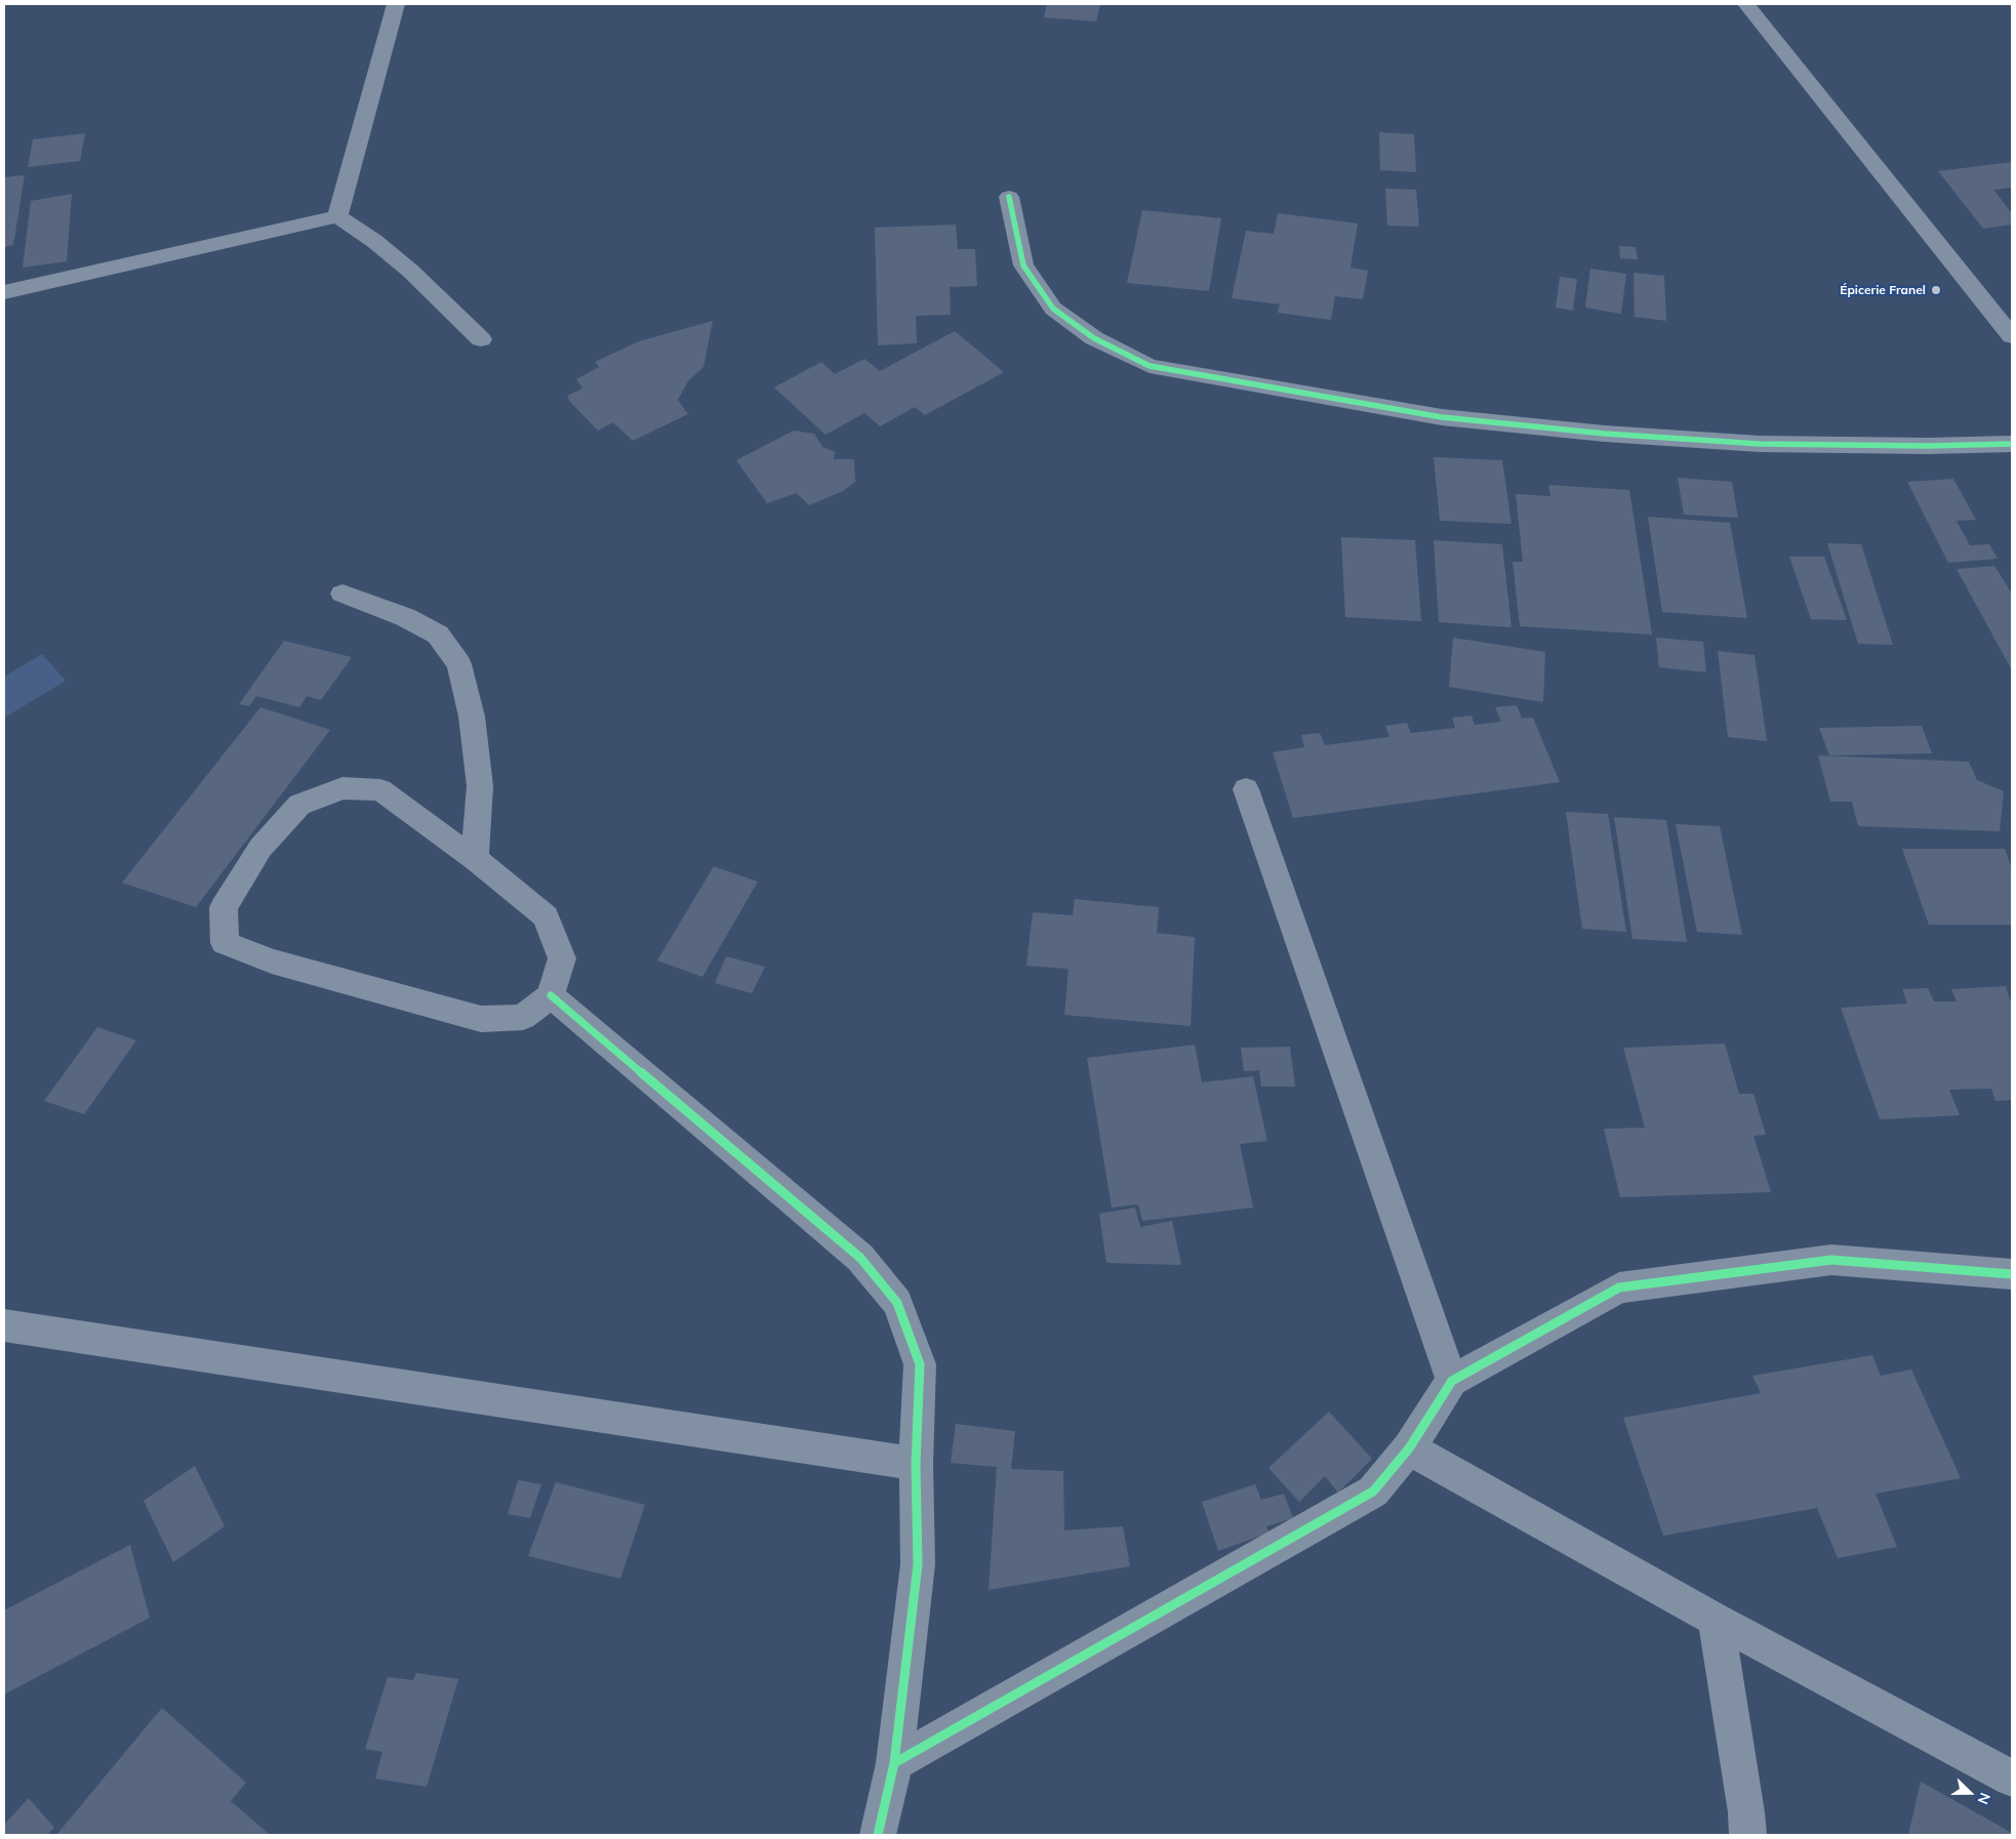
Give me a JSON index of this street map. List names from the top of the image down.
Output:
{
  "places": ["Épicerie Franel"],
  "north": "right"
}
